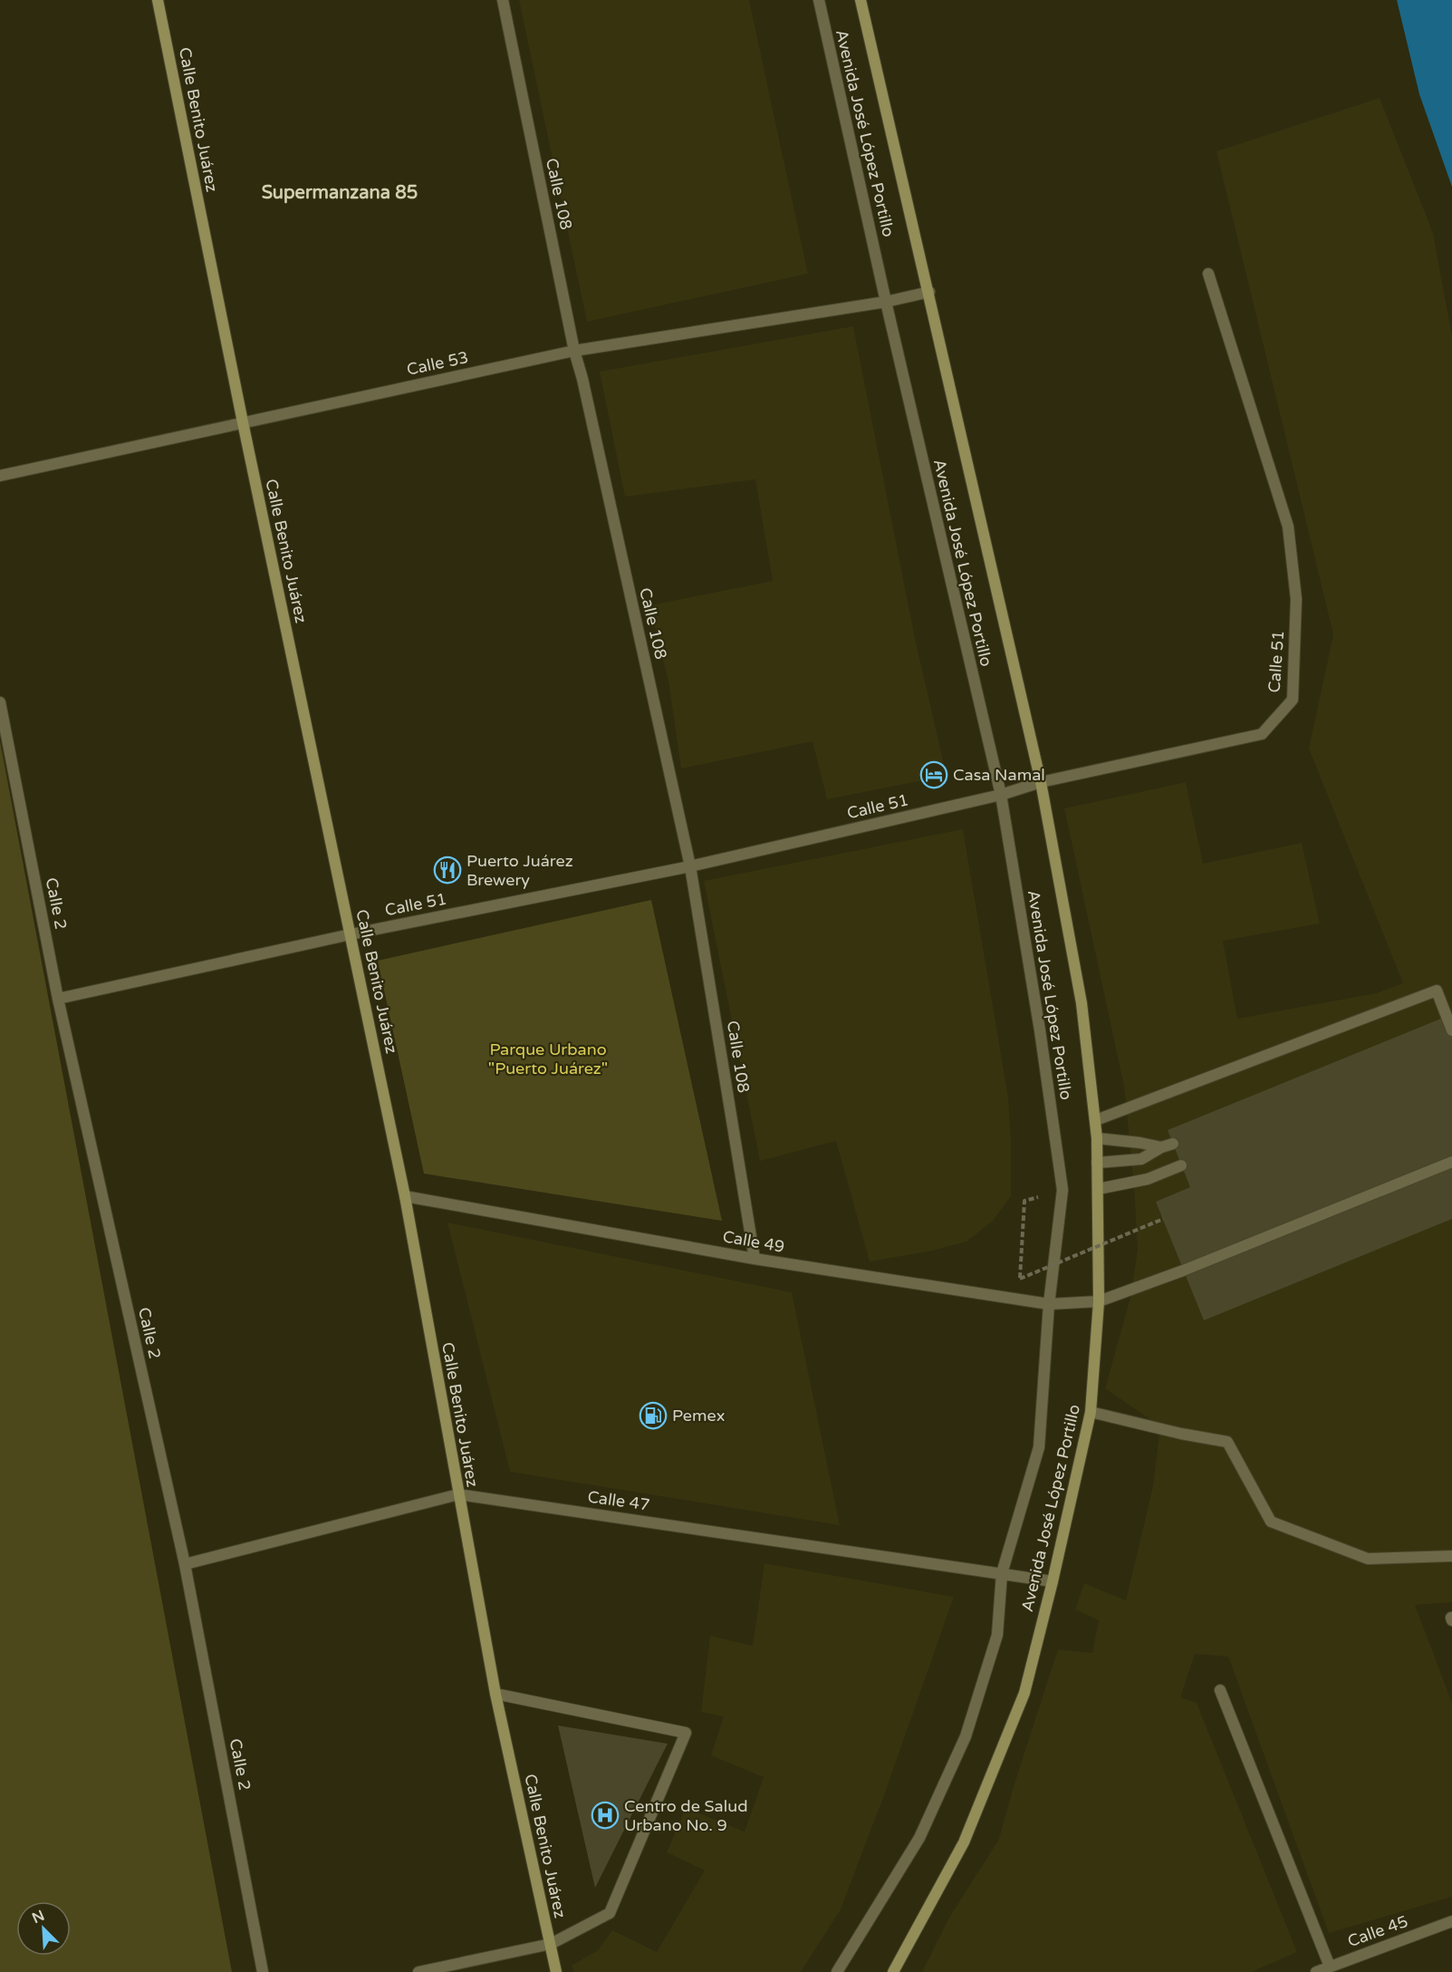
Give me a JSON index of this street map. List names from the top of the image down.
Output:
{
  "streets": {
    "main road": ["Calle Benito Juárez", "Avenida José López Portillo"],
    "street": [
      "Calle 108",
      "Calle 53",
      "Calle 51",
      "Calle 2",
      "Calle 49",
      "Calle 47",
      "Calle 45"
    ]
  },
  "crossings": [
    ["Calle Benito Juárez", "Calle 53"],
    ["Calle Benito Juárez", "Calle 51"],
    ["Calle Benito Juárez", "Calle 49"],
    ["Calle Benito Juárez", "Calle 47"],
    ["Avenida José López Portillo", "Calle 53"],
    ["Avenida José López Portillo", "Calle 51"],
    ["Avenida José López Portillo", "Calle 49"],
    ["Avenida José López Portillo", "Calle 47"],
    ["Calle 108", "Calle 53"],
    ["Calle 108", "Calle 51"],
    ["Calle 108", "Calle 49"],
    ["Calle 51", "Calle 2"],
    ["Calle 2", "Calle 47"]
  ],
  "districts": ["Supermanzana 85"],
  "parks": ["Parque Urbano \"Puerto Juárez\""],
  "places": {
    "hotel": ["Casa Namal"],
    "restaurant": ["Puerto Juárez Brewery"],
    "fuel station": ["Pemex"],
    "hospital": ["Centro de Salud Urbano No. 9"]
  },
  "north": "top left"
}
